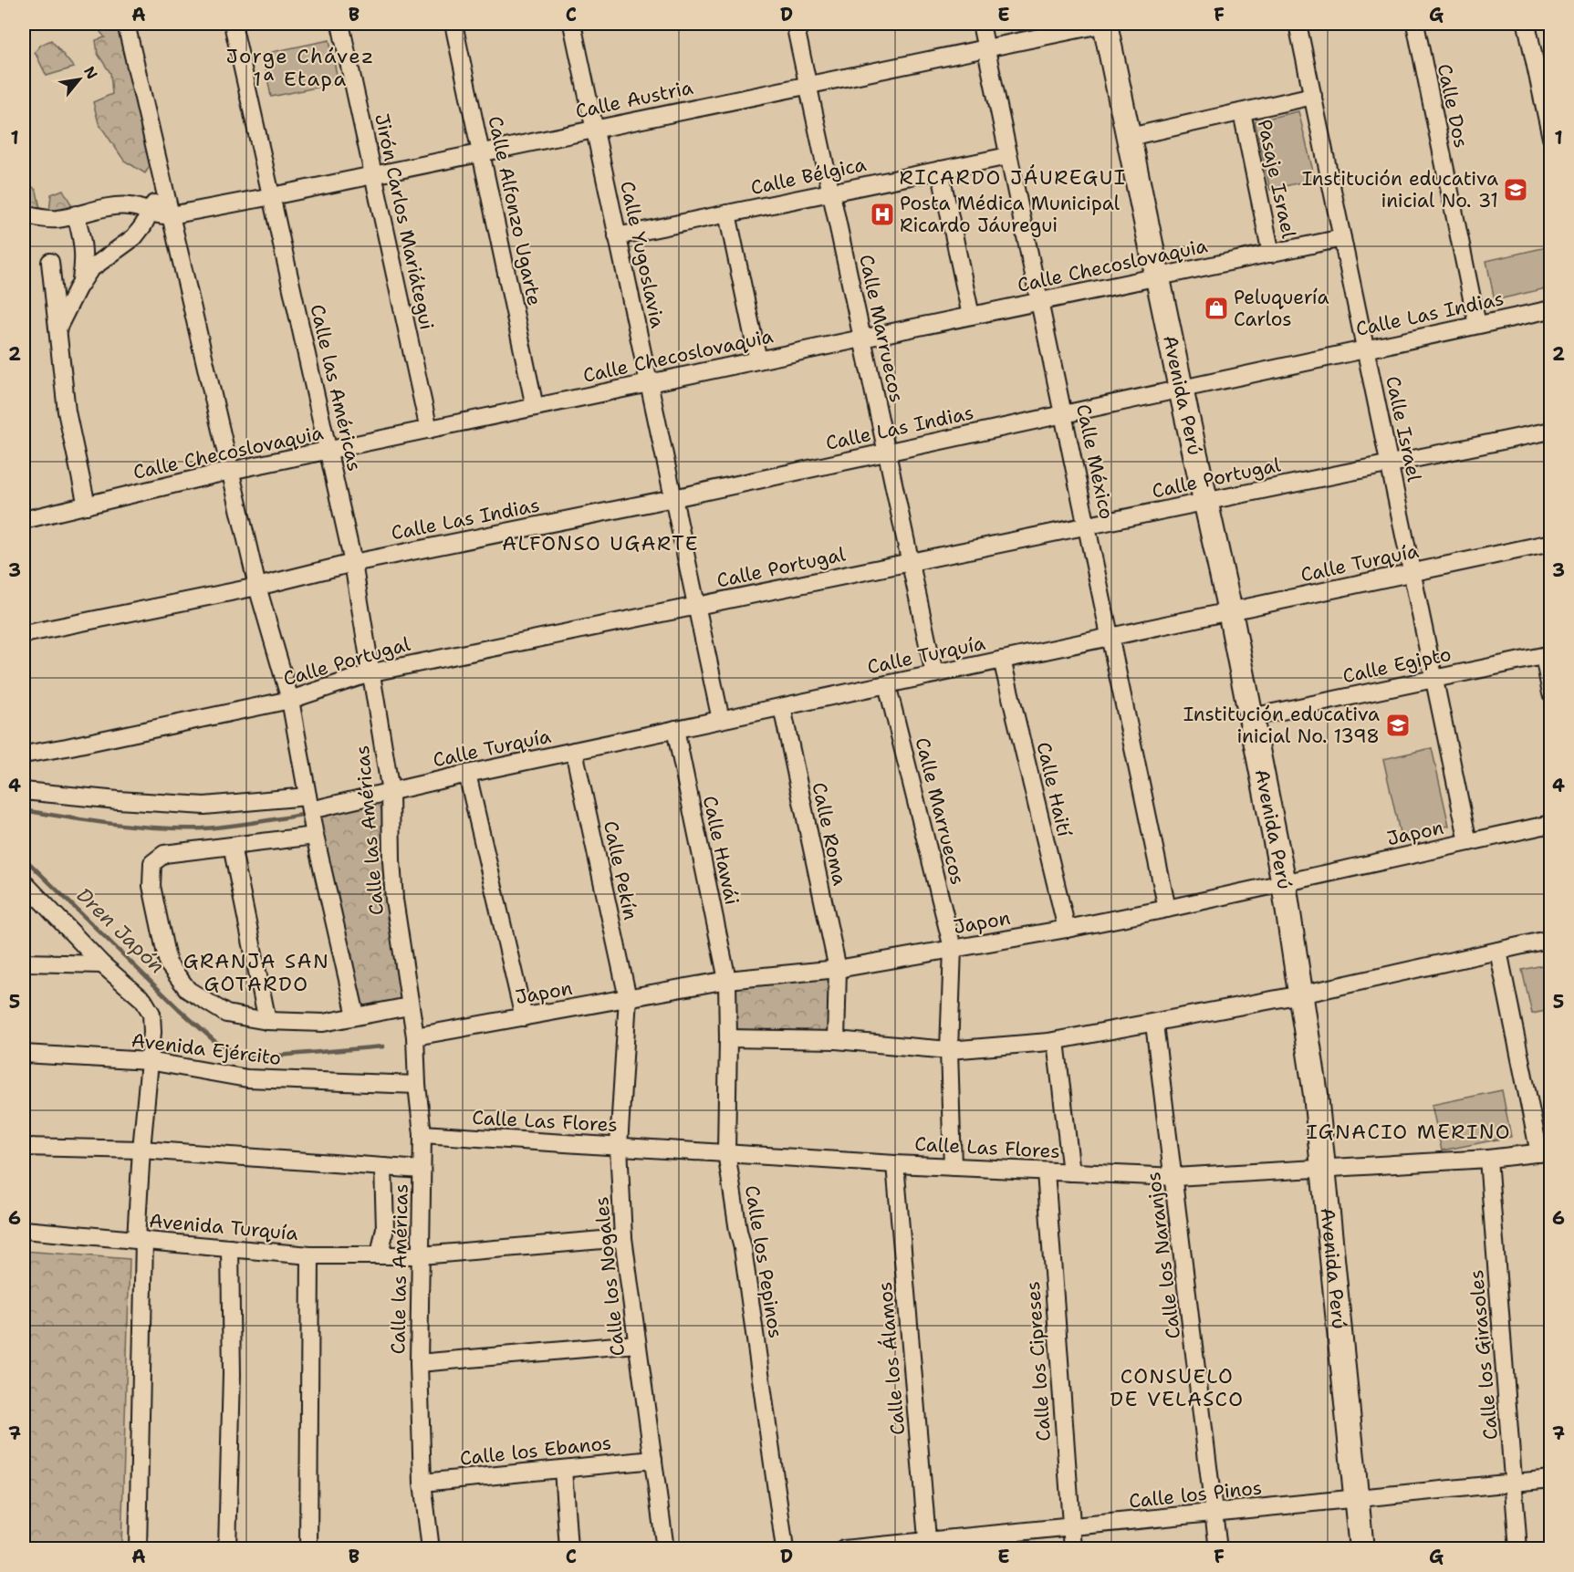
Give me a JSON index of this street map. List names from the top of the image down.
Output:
{
  "streets": {
    "street": [
      "Calle Austria",
      "Calle Dos",
      "Calle Bélgica",
      "Pasaje Israel",
      "Calle Alfonzo Ugarte",
      "Jirón Carlos Mariátegui",
      "Calle Yugoslavia",
      "Calle Checoslovaquia",
      "Calle Las Indias",
      "Calle Marruecos",
      "Calle las Américas",
      "Avenida Perú",
      "Calle Israel",
      "Calle México",
      "Calle Portugal",
      "Calle Turquía",
      "Calle Egipto",
      "Calle Haití",
      "Japon",
      "Calle Roma",
      "Calle Hawái",
      "Calle Pekín",
      "Avenida Ejército",
      "Calle Las Flores",
      "Avenida Turquía",
      "Calle los Naranjos",
      "Calle los Pepinos",
      "Calle los Nogales",
      "Calle los Girasoles",
      "Calle los Álamos",
      "Calle los Cipreses",
      "Calle los Ebanos",
      "Calle los Pinos"
    ]
  },
  "crossings": [
    ["Calle Austria", "Calle Alfonzo Ugarte"],
    ["Calle Austria", "Jirón Carlos Mariátegui"],
    ["Calle Austria", "Calle Yugoslavia"],
    ["Calle Austria", "Calle Marruecos"],
    ["Calle Austria", "Calle las Américas"],
    ["Calle Austria", "Avenida Perú"],
    ["Calle Austria", "Calle México"],
    ["Calle Dos", "Calle Las Indias"],
    ["Calle Bélgica", "Calle Yugoslavia"],
    ["Calle Bélgica", "Calle Marruecos"],
    ["Calle Bélgica", "Calle México"],
    ["Pasaje Israel", "Calle Checoslovaquia"],
    ["Calle Alfonzo Ugarte", "Calle Checoslovaquia"],
    ["Jirón Carlos Mariátegui", "Calle Checoslovaquia"],
    ["Calle Yugoslavia", "Calle Checoslovaquia"],
    ["Calle Yugoslavia", "Calle Las Indias"],
    ["Calle Yugoslavia", "Calle Portugal"],
    ["Calle Yugoslavia", "Calle Turquía"],
    ["Calle Checoslovaquia", "Calle Marruecos"],
    ["Calle Checoslovaquia", "Calle las Américas"],
    ["Calle Checoslovaquia", "Avenida Perú"],
    ["Calle Checoslovaquia", "Calle Israel"],
    ["Calle Checoslovaquia", "Calle México"],
    ["Calle Las Indias", "Calle Marruecos"],
    ["Calle Las Indias", "Calle las Américas"],
    ["Calle Las Indias", "Avenida Perú"],
    ["Calle Las Indias", "Calle Israel"],
    ["Calle Las Indias", "Calle México"],
    ["Calle Marruecos", "Calle Portugal"],
    ["Calle Marruecos", "Calle Turquía"],
    ["Calle Marruecos", "Japon"],
    ["Calle Marruecos", "Calle Las Flores"],
    ["Calle las Américas", "Calle Portugal"],
    ["Calle las Américas", "Calle Turquía"],
    ["Calle las Américas", "Japon"],
    ["Calle las Américas", "Avenida Ejército"],
    ["Calle las Américas", "Calle Las Flores"],
    ["Calle las Américas", "Avenida Turquía"],
    ["Calle las Américas", "Calle los Ebanos"],
    ["Avenida Perú", "Calle Portugal"],
    ["Avenida Perú", "Calle Turquía"],
    ["Avenida Perú", "Calle Egipto"],
    ["Avenida Perú", "Japon"],
    ["Avenida Perú", "Calle Las Flores"],
    ["Avenida Perú", "Calle los Pinos"],
    ["Calle Israel", "Calle Portugal"],
    ["Calle Israel", "Calle Turquía"],
    ["Calle Israel", "Calle Egipto"],
    ["Calle Israel", "Japon"],
    ["Calle México", "Calle Portugal"],
    ["Calle México", "Calle Turquía"],
    ["Calle México", "Japon"],
    ["Calle Turquía", "Calle Haití"],
    ["Calle Turquía", "Calle Roma"],
    ["Calle Turquía", "Calle Hawái"],
    ["Calle Turquía", "Calle Pekín"],
    ["Calle Haití", "Japon"],
    ["Japon", "Calle Roma"],
    ["Japon", "Calle Hawái"],
    ["Japon", "Calle Pekín"],
    ["Japon", "Calle los Pepinos"],
    ["Japon", "Calle los Nogales"],
    ["Calle Hawái", "Calle los Pepinos"],
    ["Calle Pekín", "Calle los Nogales"],
    ["Calle Las Flores", "Calle los Naranjos"],
    ["Calle Las Flores", "Calle los Pepinos"],
    ["Calle Las Flores", "Calle los Nogales"],
    ["Calle Las Flores", "Calle los Girasoles"],
    ["Calle Las Flores", "Calle los Álamos"],
    ["Calle Las Flores", "Calle los Cipreses"],
    ["Avenida Turquía", "Calle los Nogales"],
    ["Calle los Naranjos", "Calle los Pinos"],
    ["Calle los Nogales", "Calle los Ebanos"],
    ["Calle los Girasoles", "Calle los Pinos"],
    ["Calle los Álamos", "Calle los Pinos"],
    ["Calle los Cipreses", "Calle los Pinos"]
  ],
  "districts": [
    "Jorge Chávez 1ª Etapa",
    "RICARDO JÁUREGUI",
    "ALFONSO UGARTE",
    "GRANJA SAN GOTARDO",
    "IGNACIO MERINO",
    "CONSUELO DE VELASCO"
  ],
  "water": ["Dren Japón"],
  "places": {
    "school or university": ["Institución educativa inicial No. 31", "Institución educativa inicial No. 1398"],
    "hospital": ["Posta Médica Municipal Ricardo Jáuregui"],
    "shop": ["Peluquería Carlos"]
  },
  "north": "top right",
  "grid": {
    "columns": [
      "A",
      "B",
      "C",
      "D",
      "E",
      "F",
      "G"
    ],
    "rows": [
      "1",
      "2",
      "3",
      "4",
      "5",
      "6",
      "7"
    ]
  }
}
